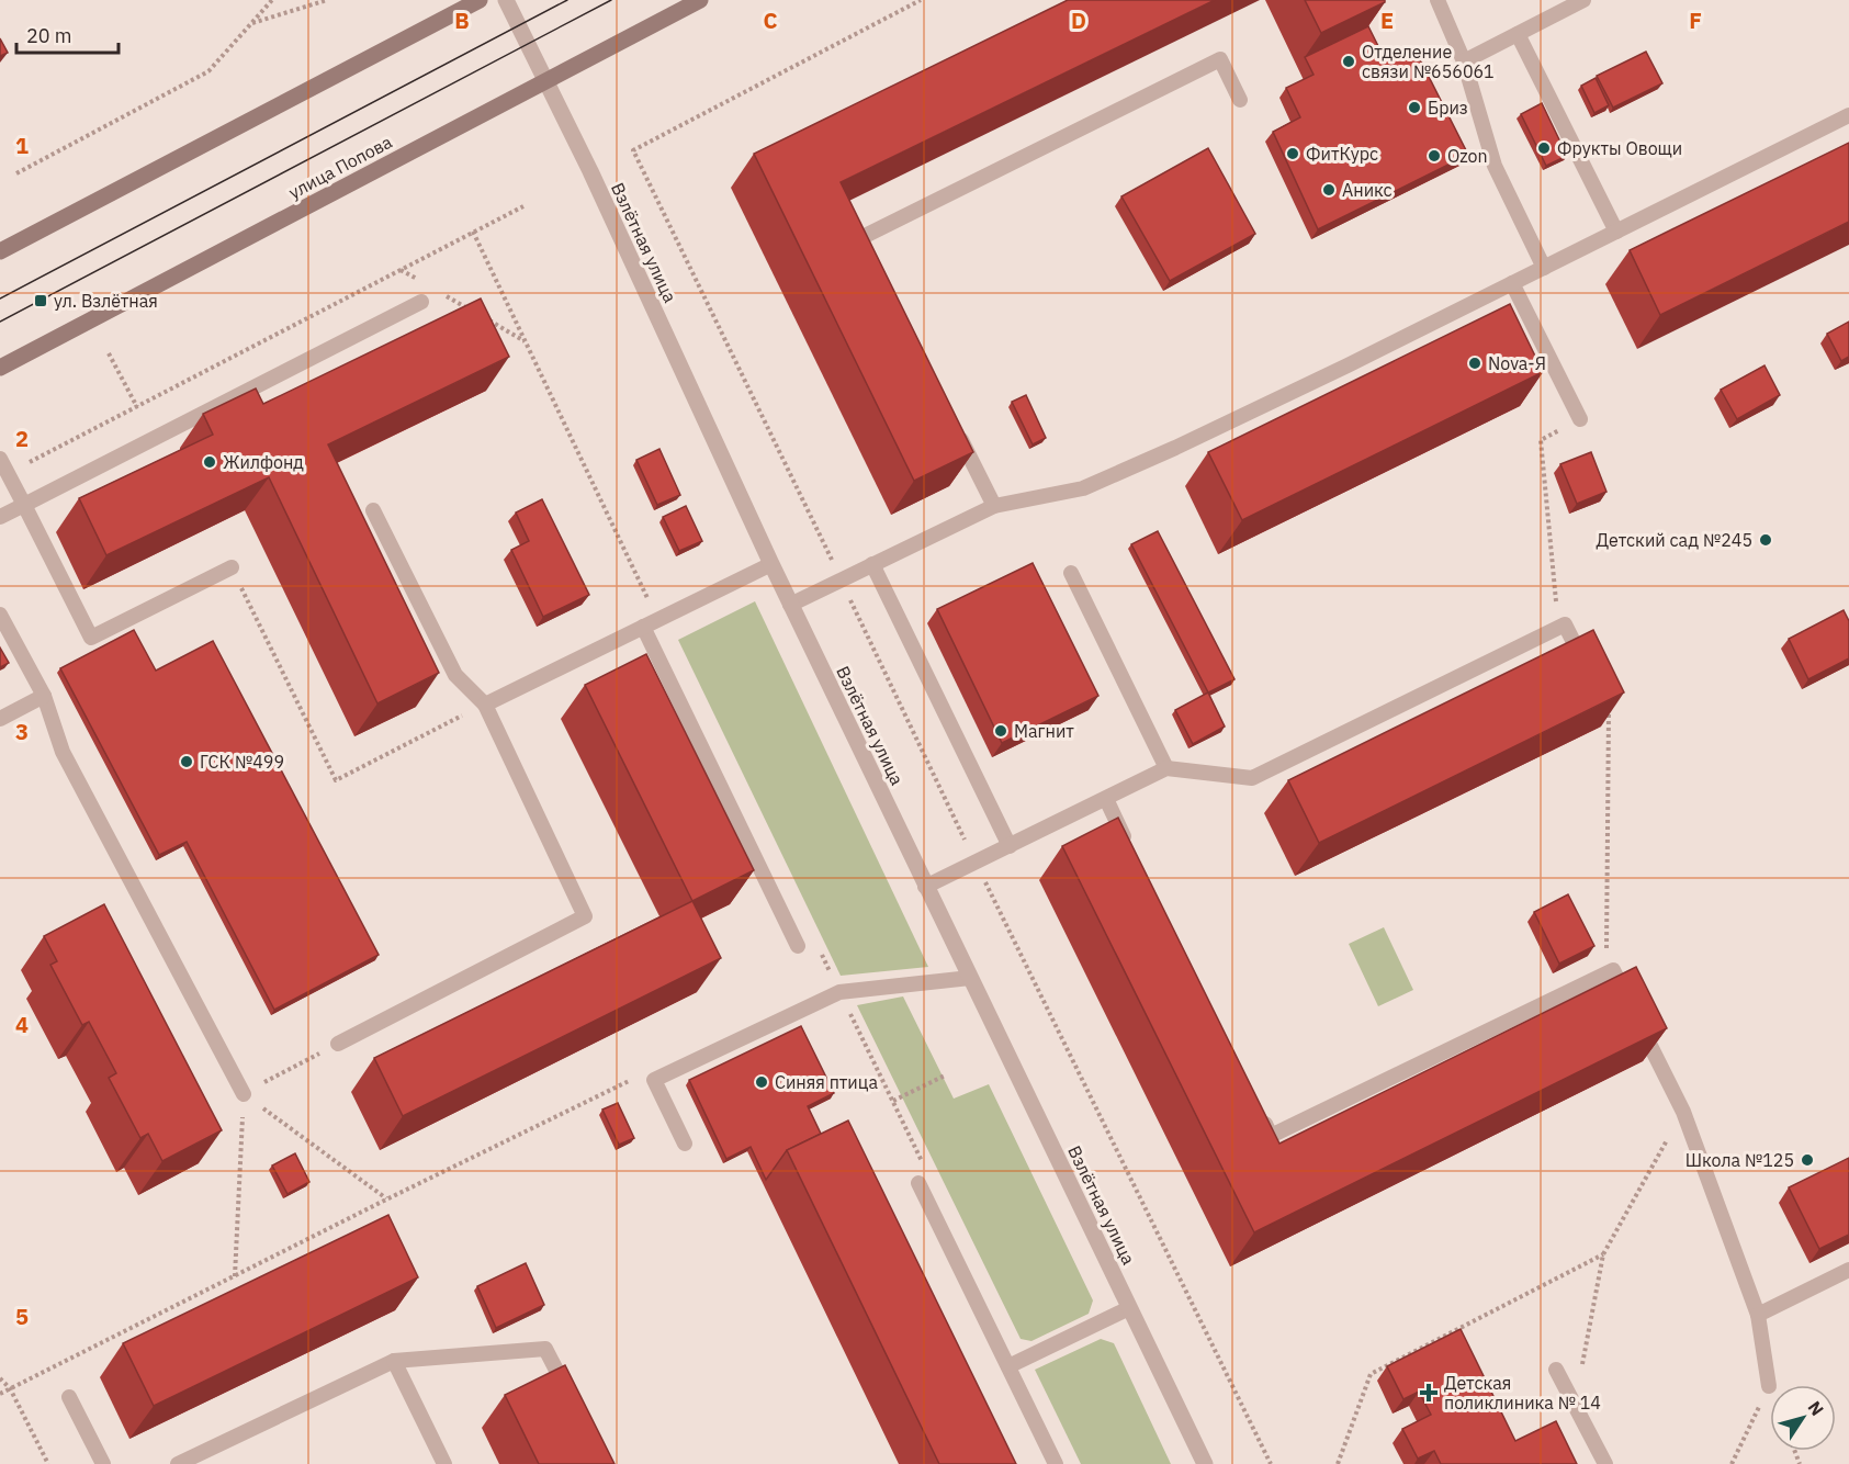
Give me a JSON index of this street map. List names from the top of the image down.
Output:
{
  "streets": {
    "main road": ["улица Попова"],
    "street": ["Взлётная улица"]
  },
  "crossings": [
    ["улица Попова", "Взлётная улица"]
  ],
  "places": {
    "other": [
      "Отделение связи №656061",
      "Бриз",
      "Фрукты Овощи",
      "ФитКурс",
      "Ozon",
      "Аникс",
      "Nova-Я",
      "Жилфонд",
      "Детский сад №245",
      "Магнит",
      "ГСК №499",
      "Синяя птица",
      "Школа №125"
    ],
    "transit": ["ул. Взлётная"],
    "health": ["Детская поликлиника № 14"]
  },
  "scale_bar": "20 m",
  "north": "top right",
  "grid": {
    "columns": [
      "B",
      "C",
      "D",
      "E",
      "F"
    ],
    "rows": [
      "1",
      "2",
      "3",
      "4",
      "5"
    ]
  }
}
